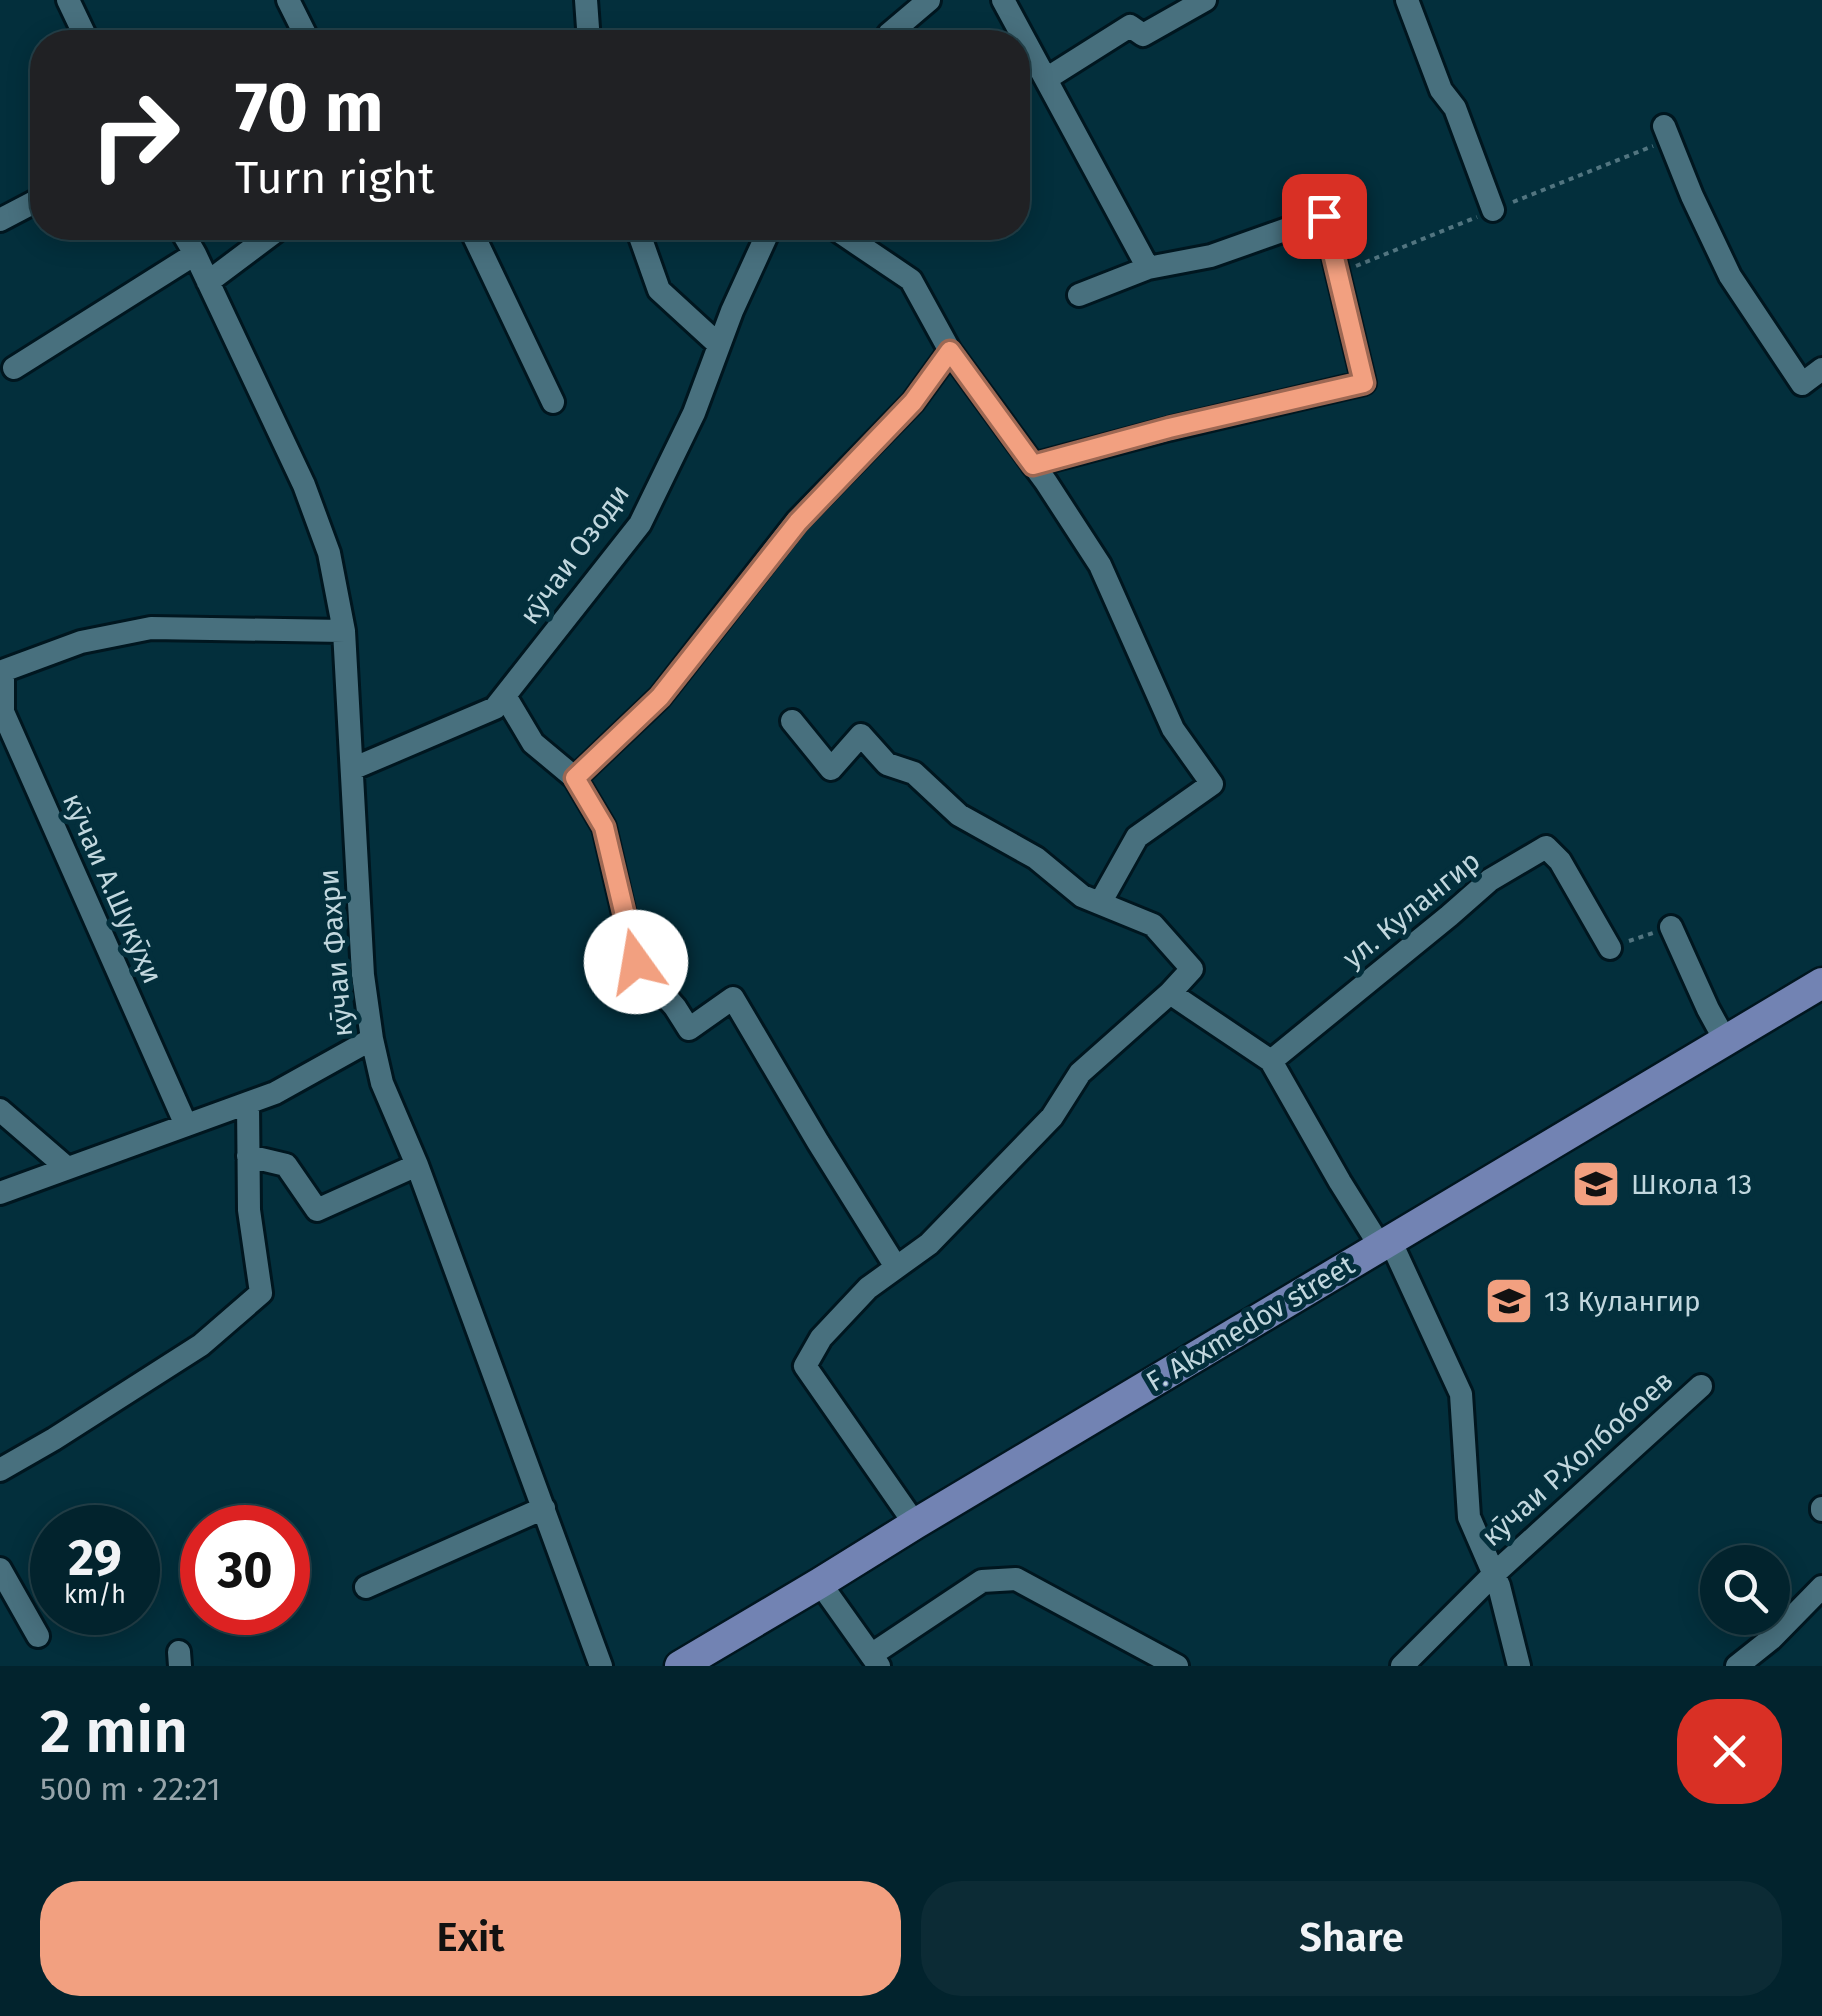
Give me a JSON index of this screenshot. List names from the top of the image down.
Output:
{
  "streets": {
    "main road": ["F. Akxmedov street"],
    "street": [
      "кӯчаи Озоди",
      "кӯчаи А.Шукӯҳи",
      "ул. Кулангир",
      "кӯчаи Фахри",
      "кӯчаи Р.Холбобоев"
    ]
  },
  "crossings": [
    ["кӯчаи Озоди", "кӯчаи Фахри"],
    ["кӯчаи А.Шукӯҳи", "кӯчаи Фахри"],
    ["ул. Кулангир", "кӯчаи Р.Холбобоев"],
    ["F. Akxmedov street", "кӯчаи Р.Холбобоев"]
  ],
  "places": {
    "school or university": ["Школа 13", "13 Кулангир"]
  },
  "page": {
    "turn": ["70 m", "Turn right"],
    "speed": "29 km/h",
    "limit": "30",
    "heading": ["2 min", "500 m · 22:21"],
    "buttons": ["Exit", "Share"]
  }
}
